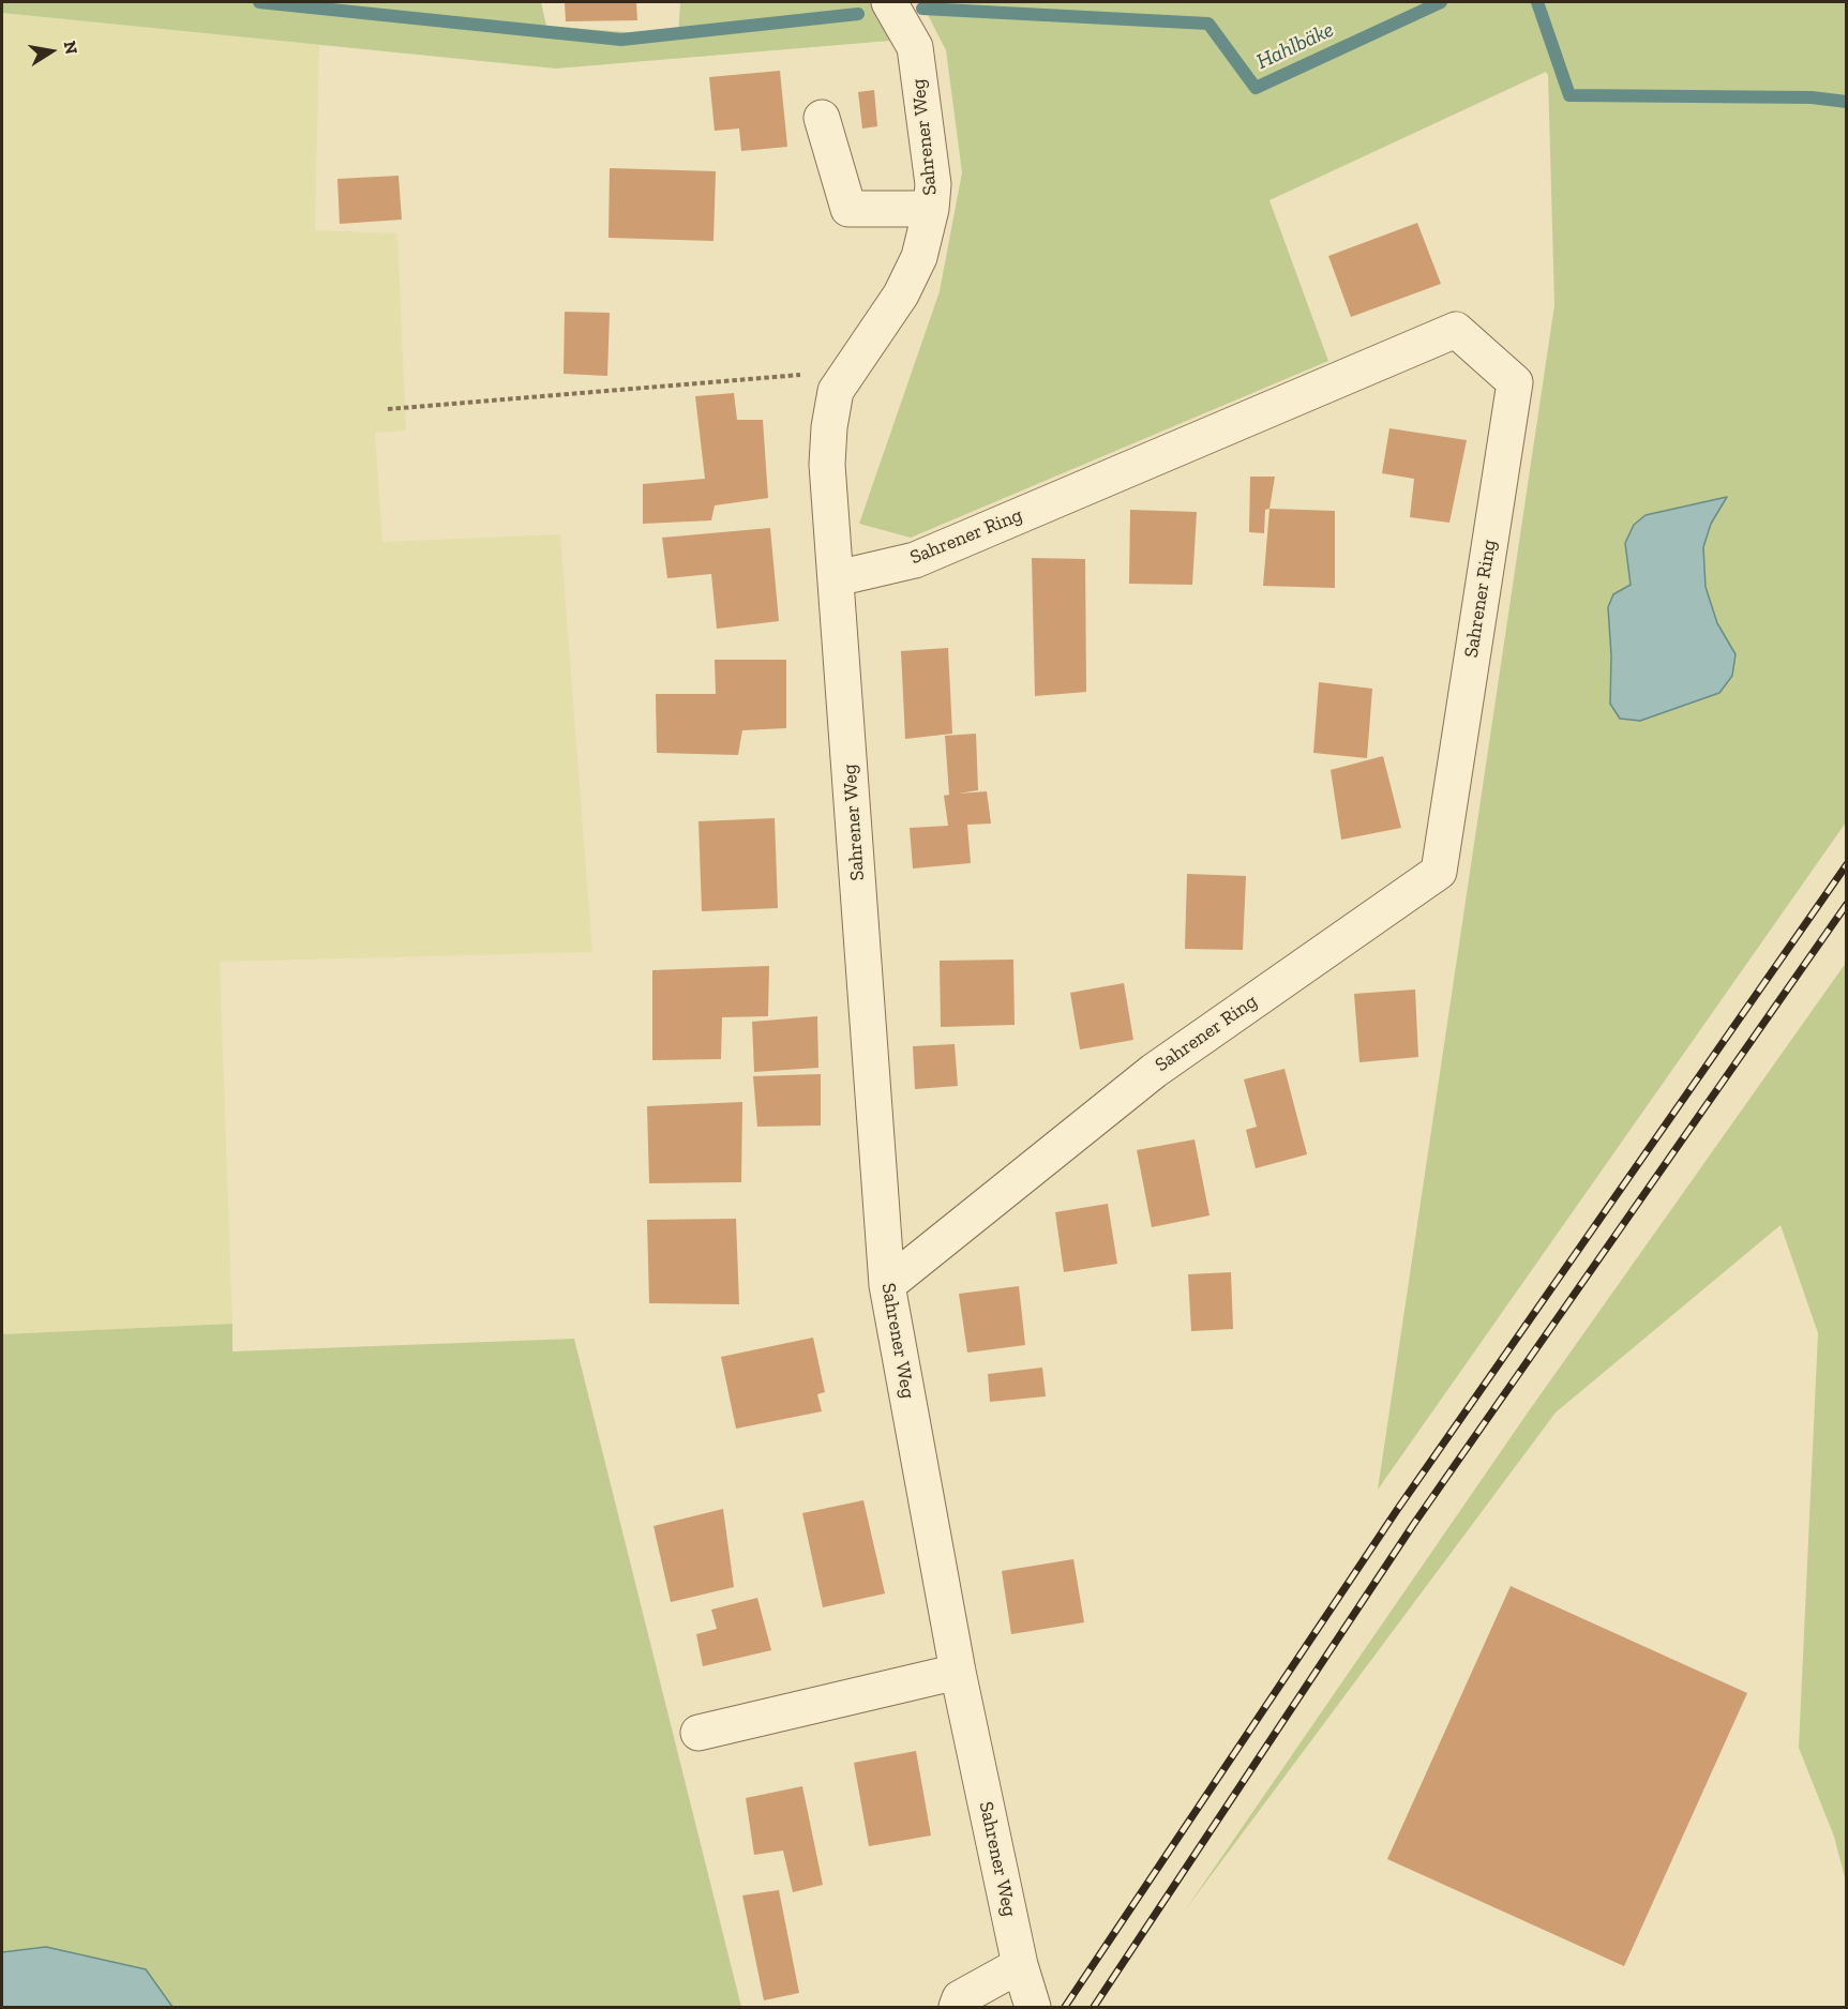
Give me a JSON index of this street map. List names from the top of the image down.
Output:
{
  "streets": {
    "street": ["Sahrener Weg", "Sahrener Ring"]
  },
  "crossings": [
    ["Sahrener Weg", "Sahrener Ring"]
  ],
  "water": ["Hahlbäke"],
  "north": "right"
}
